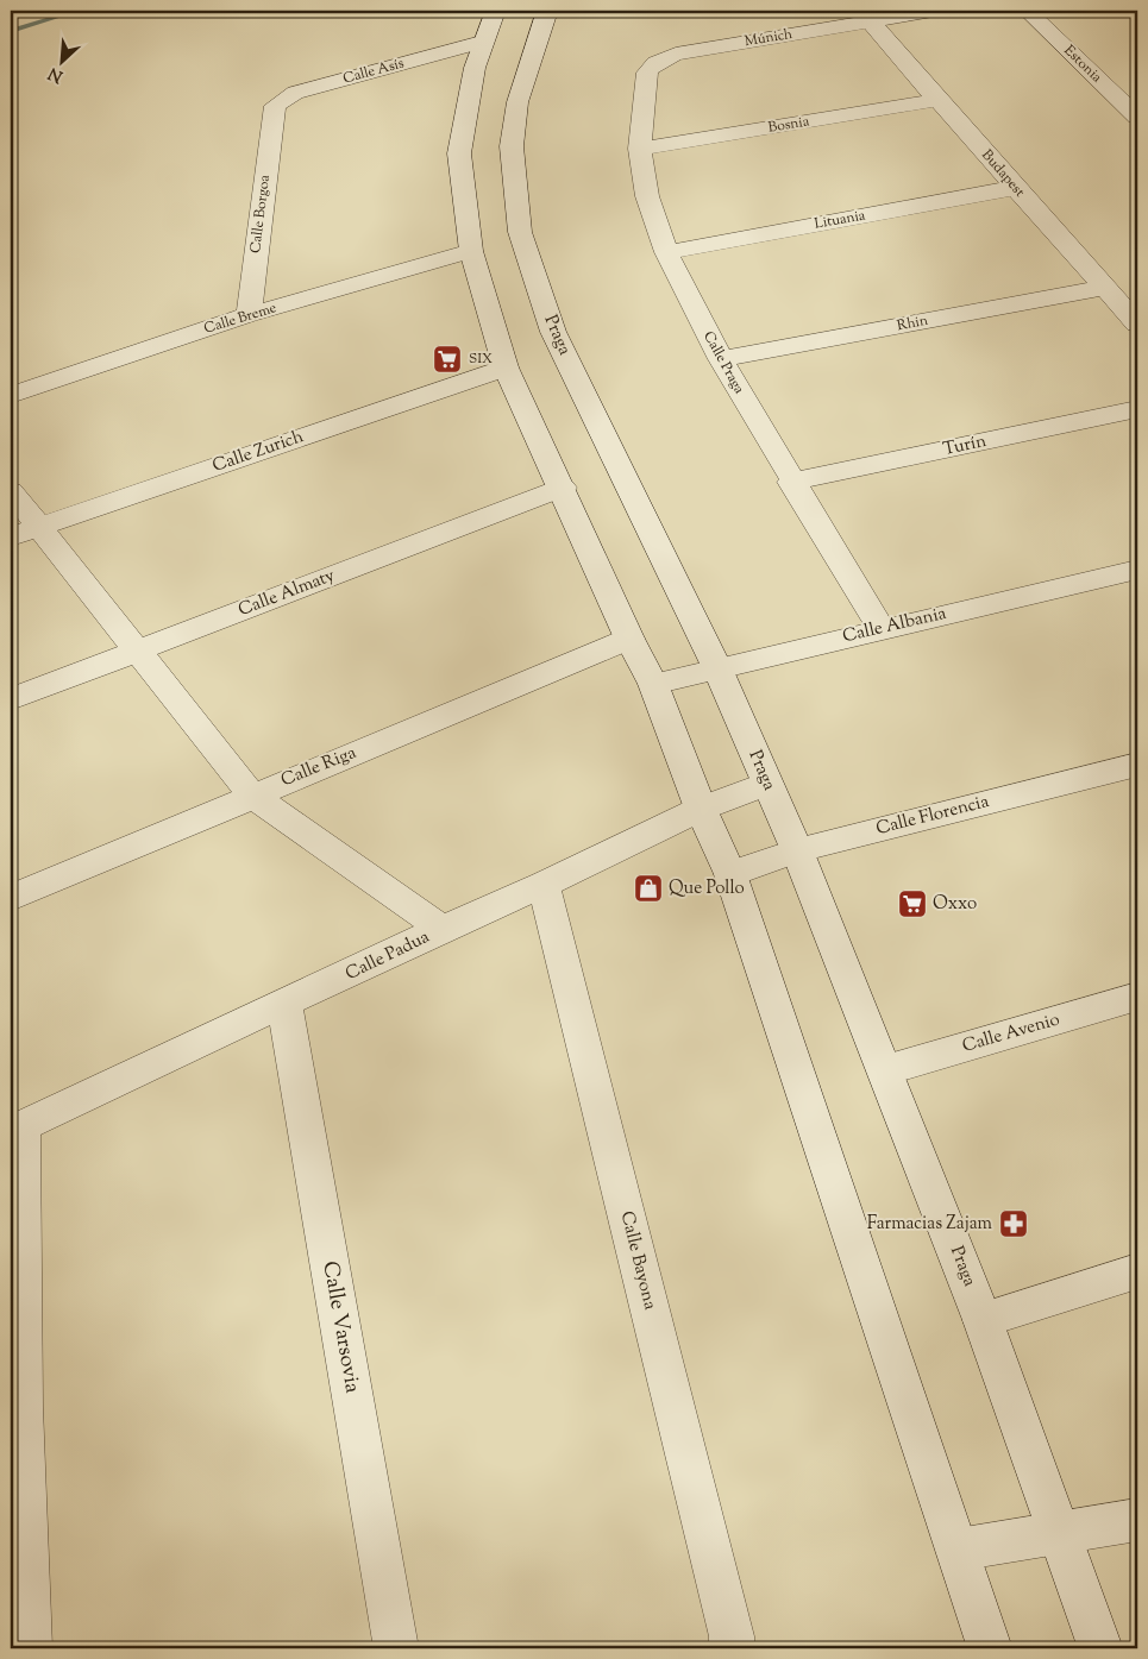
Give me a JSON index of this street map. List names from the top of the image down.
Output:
{
  "streets": {
    "street": [
      "Múnich",
      "Estonia",
      "Calle Asís",
      "Bosnia",
      "Budapest",
      "Calle Borgoa",
      "Lituania",
      "Calle Breme",
      "Rhin",
      "Praga",
      "Calle Praga",
      "Turín",
      "Calle Zurich",
      "Calle Almaty",
      "Calle Albania",
      "Calle Riga",
      "Calle Florencia",
      "Calle Padua",
      "Calle Avenio",
      "Calle Bayona",
      "Calle Varsovia"
    ]
  },
  "crossings": [
    ["Múnich", "Budapest"],
    ["Múnich", "Calle Praga"],
    ["Calle Asís", "Calle Borgoa"],
    ["Bosnia", "Budapest"],
    ["Bosnia", "Calle Praga"],
    ["Budapest", "Lituania"],
    ["Budapest", "Rhin"],
    ["Calle Borgoa", "Calle Breme"],
    ["Lituania", "Calle Praga"],
    ["Rhin", "Calle Praga"],
    ["Praga", "Calle Albania"],
    ["Praga", "Calle Florencia"],
    ["Praga", "Calle Padua"],
    ["Praga", "Calle Avenio"],
    ["Calle Praga", "Turín"],
    ["Calle Praga", "Calle Albania"],
    ["Calle Padua", "Calle Bayona"],
    ["Calle Padua", "Calle Varsovia"]
  ],
  "places": {
    "supermarket": ["SIX", "Oxxo"],
    "shop": ["Que Pollo"],
    "pharmacy": ["Farmacias Zajam"]
  },
  "north": "bottom left"
}
